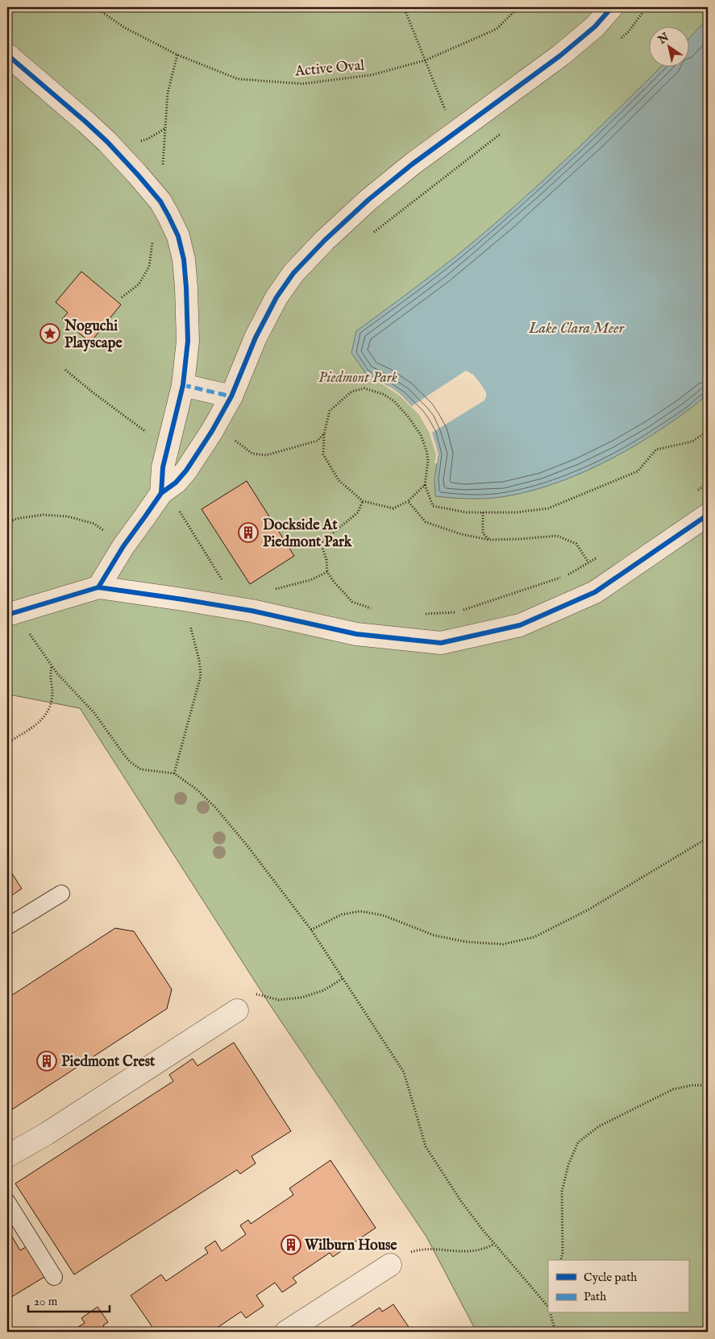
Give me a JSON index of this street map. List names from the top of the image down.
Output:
{
  "streets": {
    "path": ["Active Oval"]
  },
  "water": ["Lake Clara Meer"],
  "parks": ["Piedmont Park"],
  "places": {
    "place": ["Noguchi Playscape"],
    "building": ["Dockside At Piedmont Park", "Piedmont Crest", "Wilburn House"]
  },
  "legend": ["Cycle path", "Path"],
  "scale_bar": "20 m",
  "north": "top left"
}
